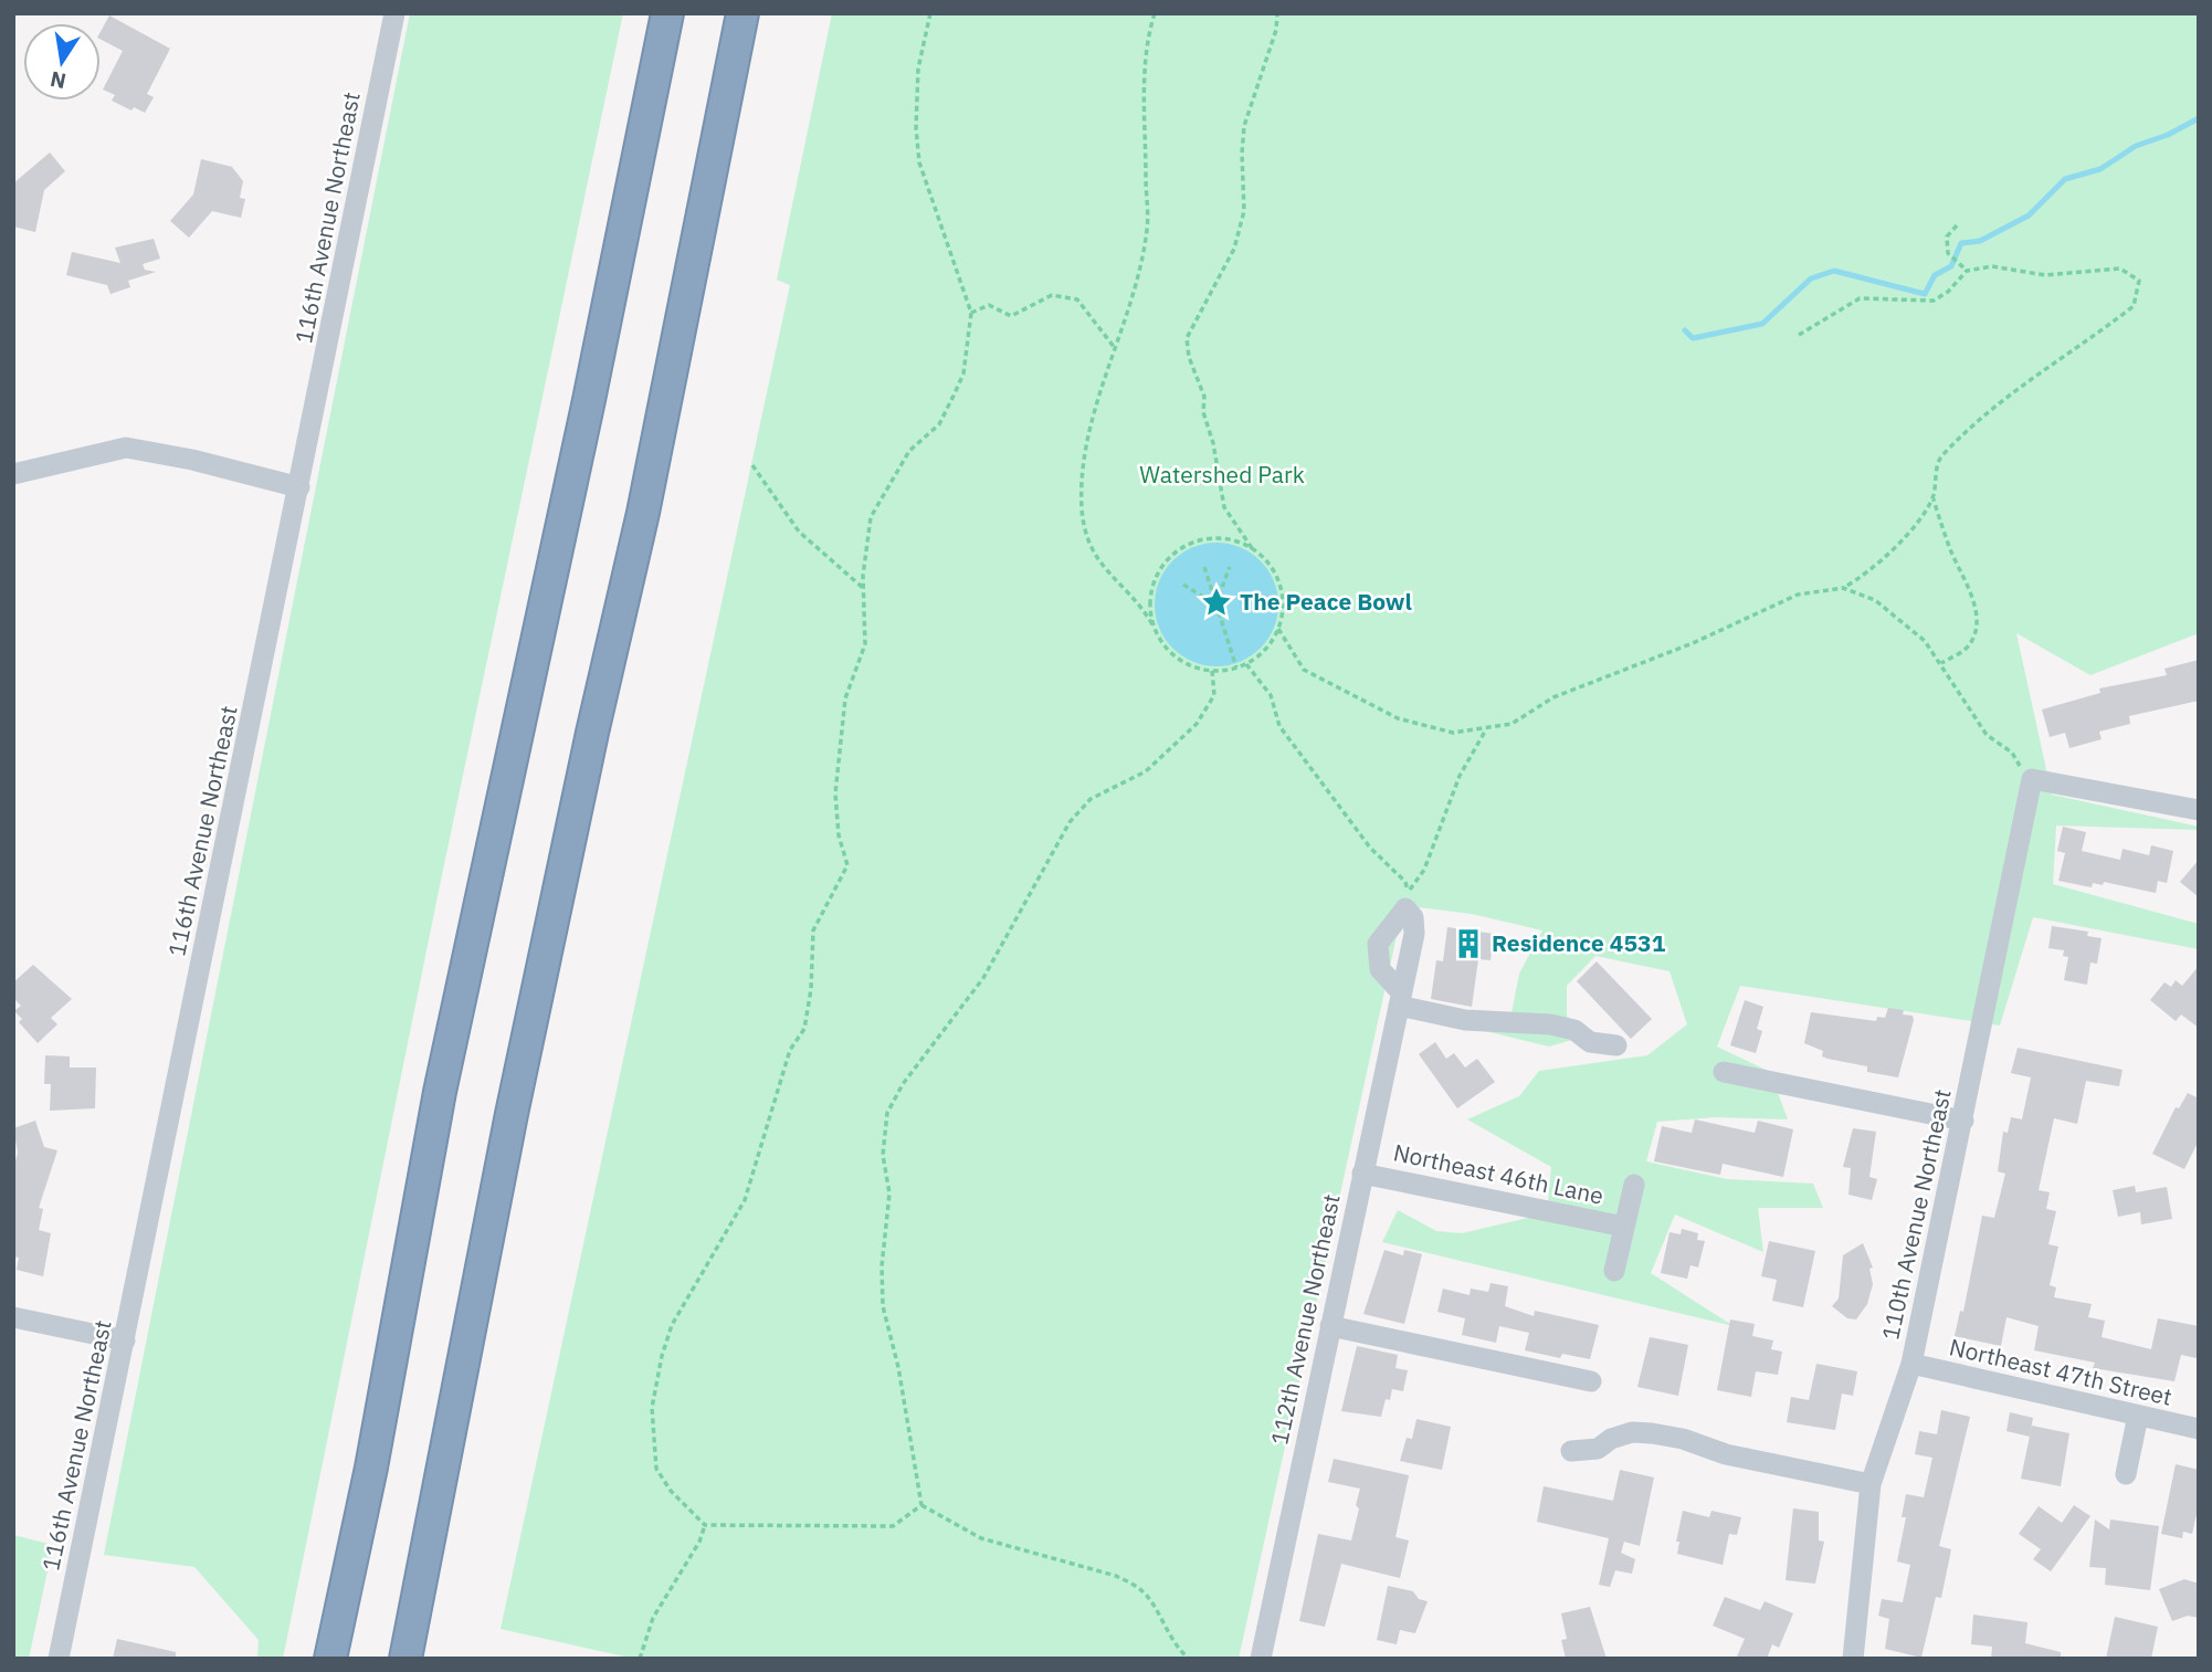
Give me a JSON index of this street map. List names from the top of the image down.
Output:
{
  "streets": {
    "street": [
      "116th Avenue Northeast",
      "Northeast 46th Lane",
      "110th Avenue Northeast",
      "112th Avenue Northeast",
      "Northeast 47th Street"
    ]
  },
  "crossings": [
    ["Northeast 46th Lane", "112th Avenue Northeast"],
    ["110th Avenue Northeast", "Northeast 47th Street"]
  ],
  "parks": ["Watershed Park"],
  "places": {
    "place": ["The Peace Bowl"],
    "building": ["Residence 4531"]
  },
  "north": "bottom"
}
